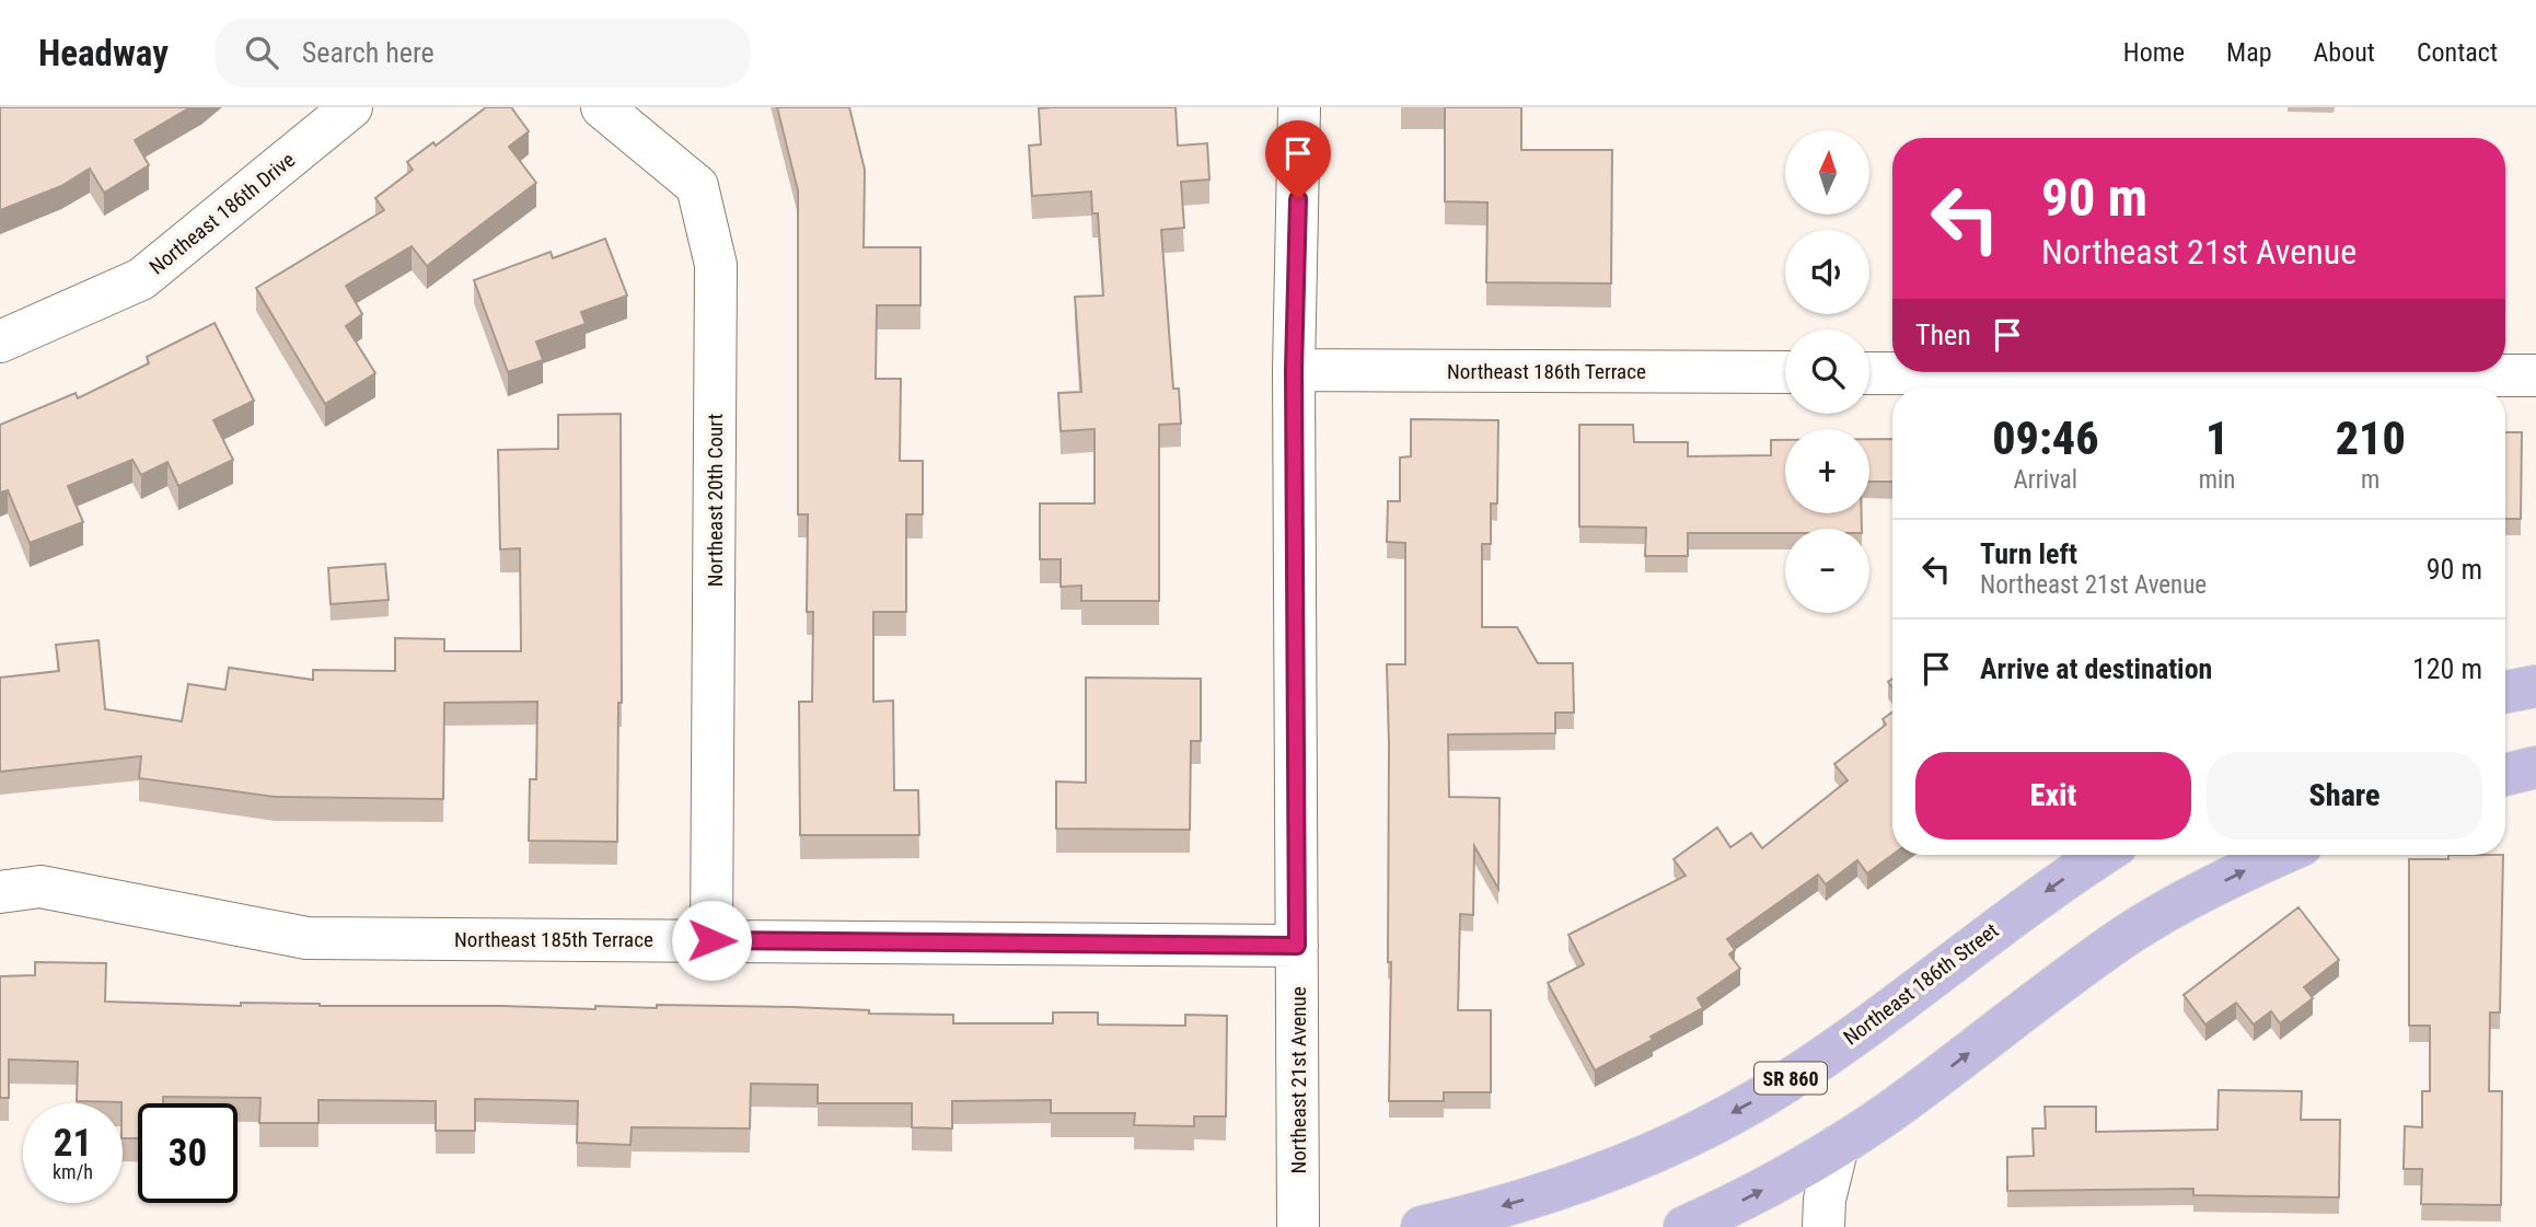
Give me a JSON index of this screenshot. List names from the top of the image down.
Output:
{
  "streets": {
    "main road": ["Northeast 186th Street", "SR 860"],
    "street": [
      "Northeast 186th Drive",
      "Northeast 186th Terrace",
      "Northeast 20th Court",
      "Northeast 185th Terrace",
      "Northeast 21st Avenue"
    ]
  },
  "crossings": [
    ["Northeast 186th Terrace", "Northeast 21st Avenue"],
    ["Northeast 20th Court", "Northeast 185th Terrace"],
    ["Northeast 185th Terrace", "Northeast 21st Avenue"]
  ],
  "north": "top",
  "page": {
    "header": "Headway",
    "search": "Search here",
    "nav": [
      "Home",
      "Map",
      "About",
      "Contact"
    ],
    "map_buttons": ["+", "−"],
    "turn": ["90 m", "Northeast 21st Avenue"],
    "then": "Then",
    "eta": [
      "09:46",
      "Arrival",
      "1",
      "min",
      "210",
      "m"
    ],
    "list": [
      {
        "name": "Turn left",
        "note": "Northeast 21st Avenue",
        "value": "90 m"
      },
      {
        "name": "Arrive at destination",
        "value": "120 m"
      }
    ],
    "buttons": ["Exit", "Share"],
    "speed": "21 km/h",
    "limit": "30"
  }
}
